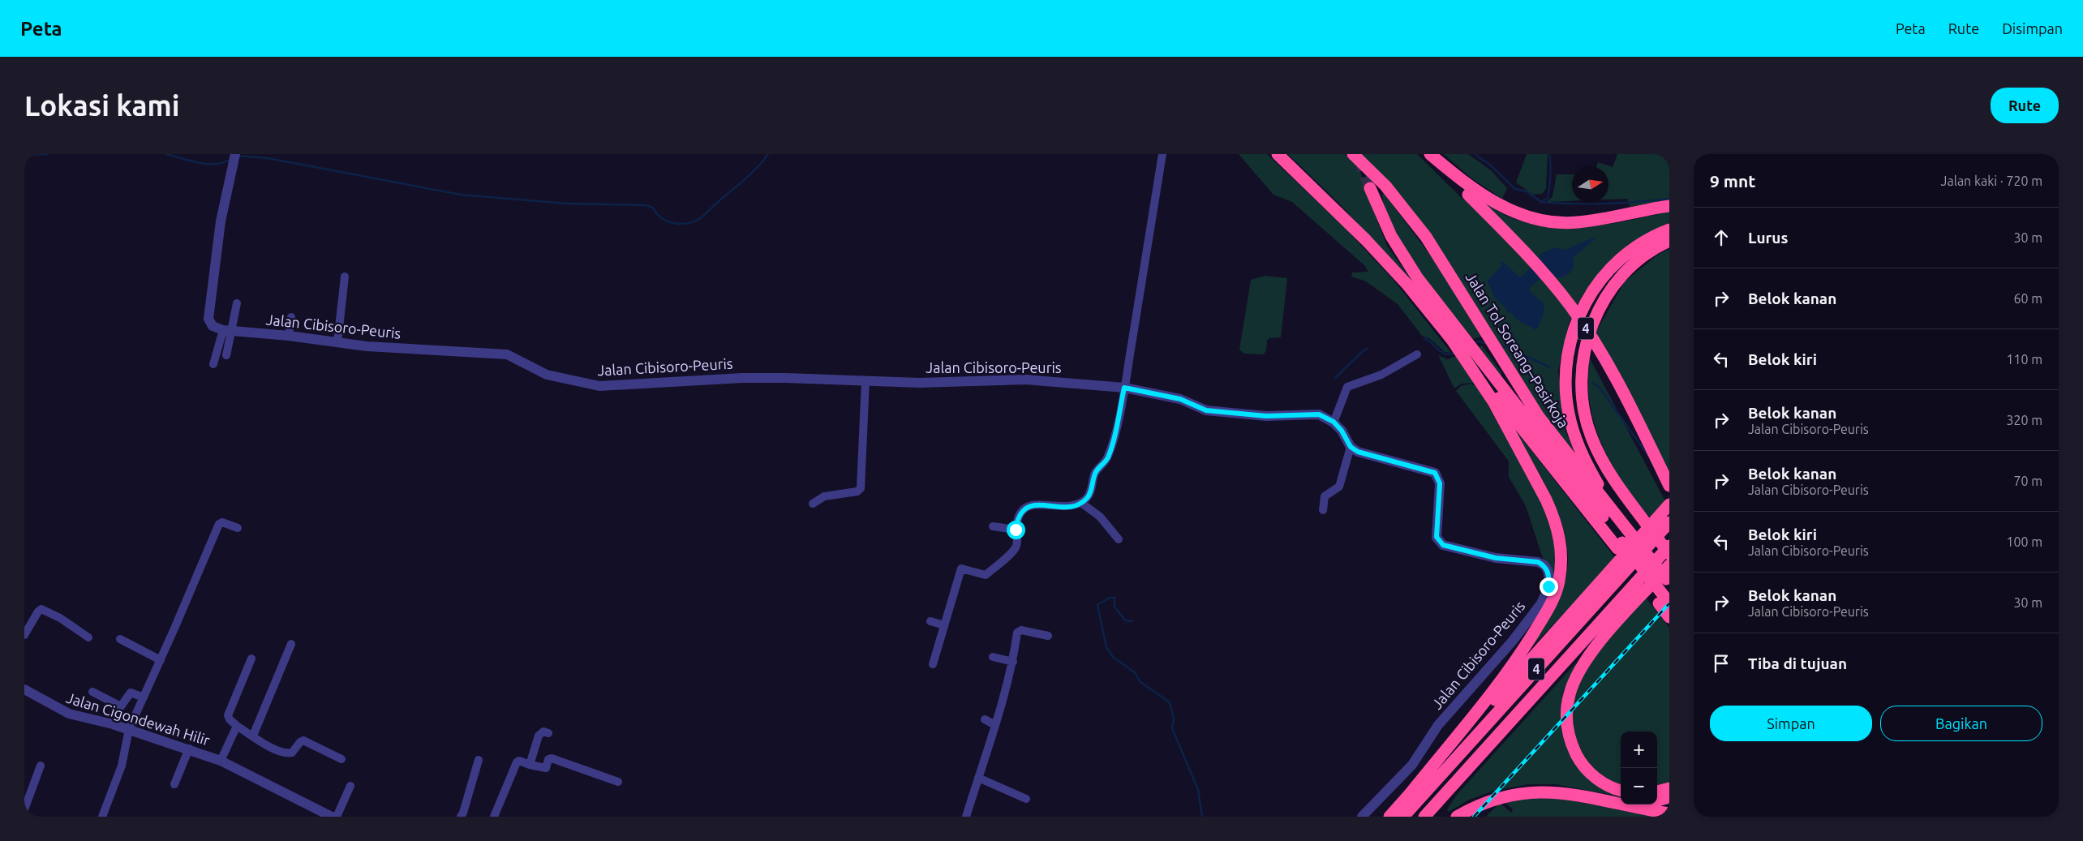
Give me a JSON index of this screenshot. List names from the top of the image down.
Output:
{
  "streets": {
    "highway": ["4", "Jalan Tol Soreang–Pasirkoja"],
    "street": ["Jalan Cibisoro-Peuris", "Jalan Cigondewah Hilir"]
  },
  "north": "right",
  "page": {
    "header": "Peta",
    "nav": ["Peta", "Rute", "Disimpan"],
    "buttons": [
      "Rute",
      ["Simpan", "Bagikan"]
    ],
    "title": "Lokasi kami",
    "heading": ["9 mnt", "Jalan kaki · 720 m"],
    "list": [
      ["Lurus", "30 m"],
      ["Belok kanan", "60 m"],
      ["Belok kiri", "110 m"],
      ["Belok kanan", "Jalan Cibisoro-Peuris", "320 m"],
      ["Belok kanan", "Jalan Cibisoro-Peuris", "70 m"],
      ["Belok kiri", "Jalan Cibisoro-Peuris", "100 m"],
      ["Belok kanan", "Jalan Cibisoro-Peuris", "30 m"],
      "Tiba di tujuan"
    ],
    "map_buttons": ["+", "−"]
  }
}
